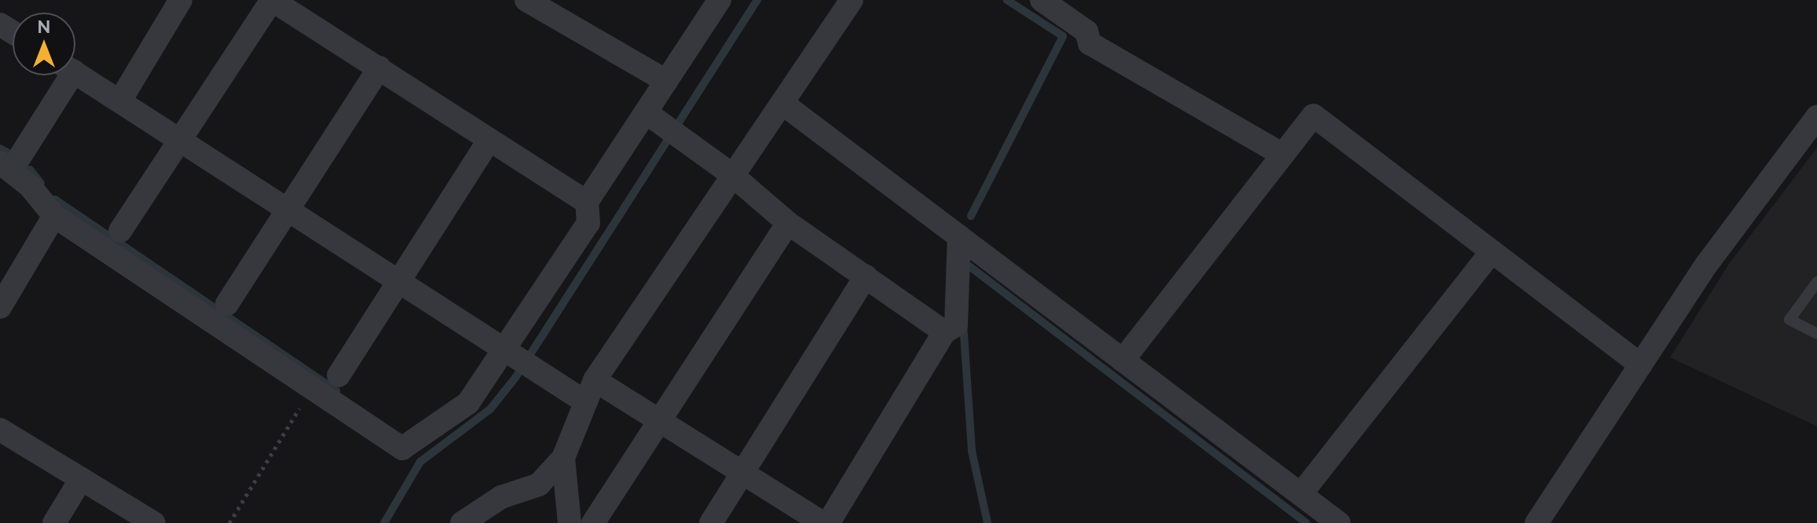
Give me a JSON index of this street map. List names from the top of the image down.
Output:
{
  "north": "top"
}
